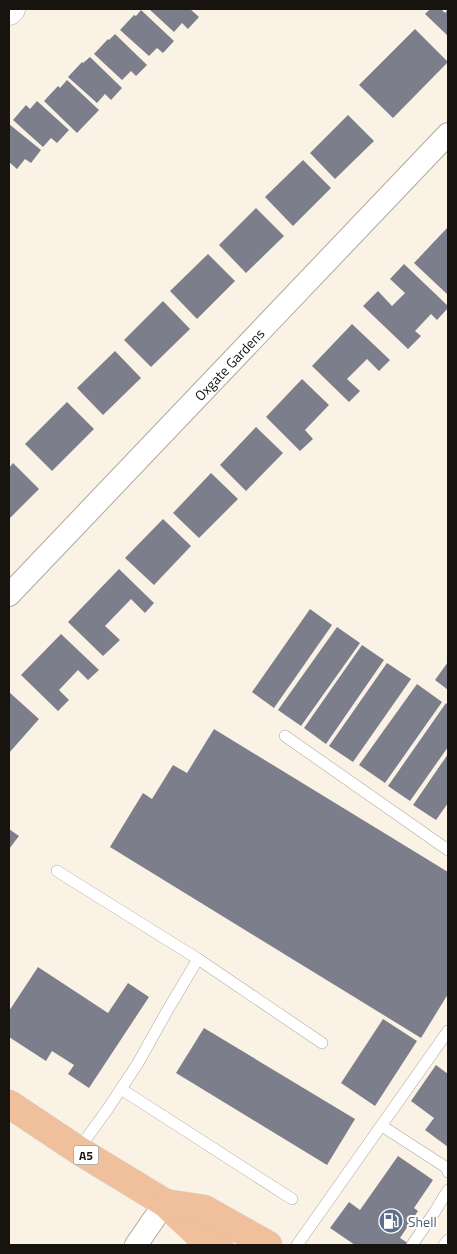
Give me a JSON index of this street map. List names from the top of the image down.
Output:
{
  "streets": {
    "main road": ["A5"],
    "street": ["Oxgate Gardens"]
  },
  "places": {
    "fuel station": ["Shell"]
  }
}
